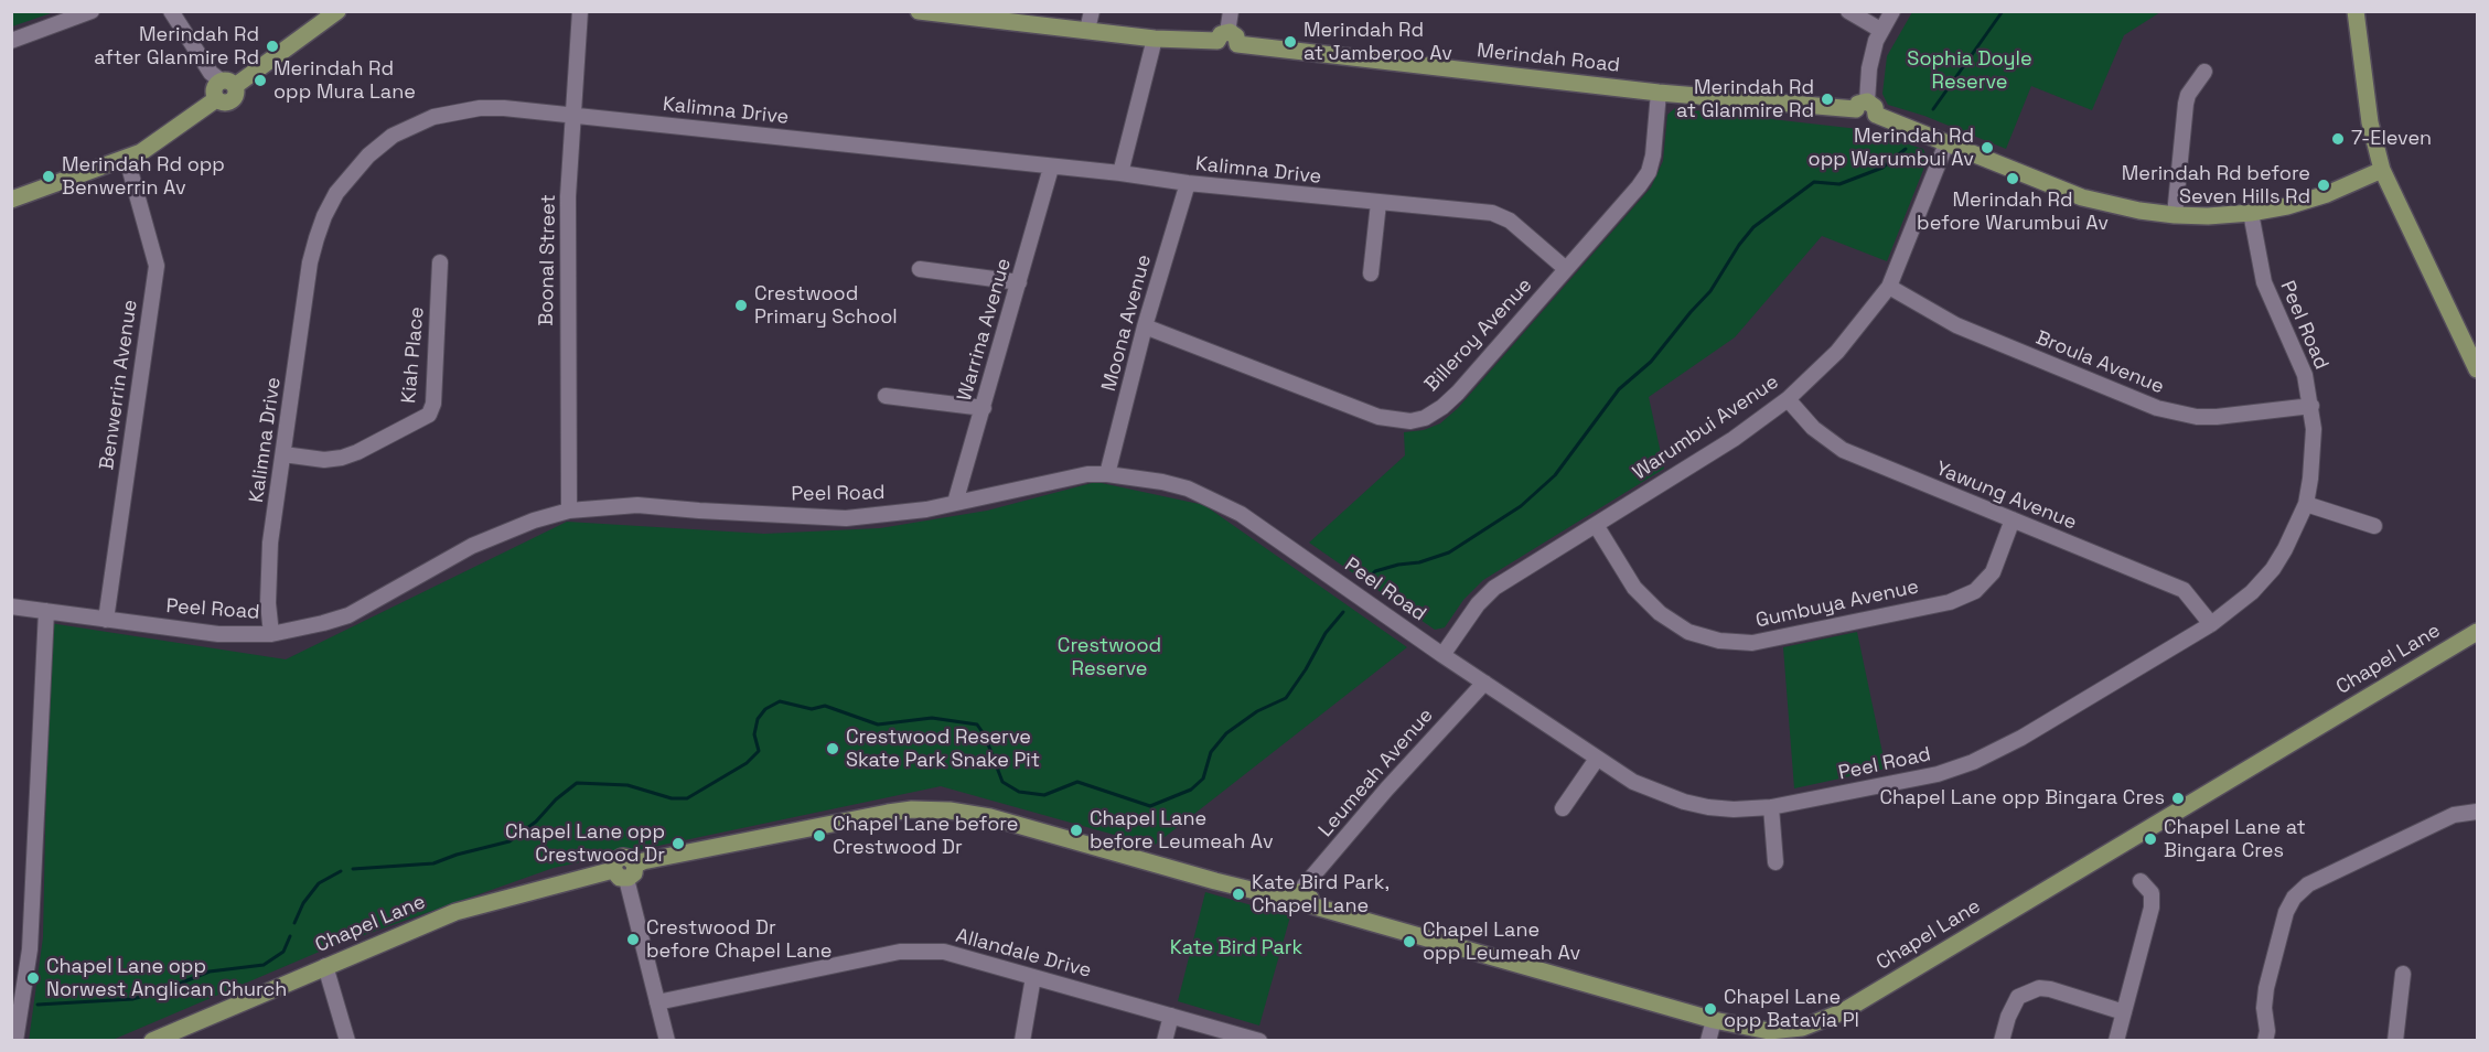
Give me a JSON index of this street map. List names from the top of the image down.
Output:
{
  "streets": {
    "main road": ["Merindah Road", "Chapel Lane"],
    "street": [
      "Kalimna Drive",
      "Boonal Street",
      "Moona Avenue",
      "Peel Road",
      "Warrina Avenue",
      "Billeroy Avenue",
      "Kiah Place",
      "Broula Avenue",
      "Benwerrin Avenue",
      "Warumbui Avenue",
      "Yawung Avenue",
      "Gumbuya Avenue",
      "Leumeah Avenue",
      "Allandale Drive"
    ]
  },
  "crossings": [
    ["Merindah Road", "Peel Road"],
    ["Merindah Road", "Billeroy Avenue"],
    ["Merindah Road", "Warumbui Avenue"],
    ["Kalimna Drive", "Boonal Street"],
    ["Kalimna Drive", "Moona Avenue"],
    ["Kalimna Drive", "Peel Road"],
    ["Kalimna Drive", "Warrina Avenue"],
    ["Kalimna Drive", "Billeroy Avenue"],
    ["Kalimna Drive", "Kiah Place"],
    ["Boonal Street", "Peel Road"],
    ["Moona Avenue", "Peel Road"],
    ["Moona Avenue", "Billeroy Avenue"],
    ["Peel Road", "Warrina Avenue"],
    ["Peel Road", "Broula Avenue"],
    ["Peel Road", "Benwerrin Avenue"],
    ["Peel Road", "Warumbui Avenue"],
    ["Peel Road", "Yawung Avenue"],
    ["Peel Road", "Leumeah Avenue"],
    ["Broula Avenue", "Warumbui Avenue"],
    ["Warumbui Avenue", "Yawung Avenue"],
    ["Warumbui Avenue", "Gumbuya Avenue"],
    ["Yawung Avenue", "Gumbuya Avenue"],
    ["Chapel Lane", "Leumeah Avenue"]
  ],
  "parks": ["Sophia Doyle Reserve", "Crestwood Reserve", "Kate Bird Park"],
  "places": [
    "Merindah Rd at Jamberoo Av",
    "Merindah Rd after Glanmire Rd",
    "Merindah Rd opp Mura Lane",
    "Merindah Rd at Glanmire Rd",
    "7-Eleven",
    "Merindah Rd opp Warumbui Av",
    "Merindah Rd opp Benwerrin Av",
    "Merindah Rd before Warumbui Av",
    "Merindah Rd before Seven Hills Rd",
    "Crestwood Primary School",
    "Crestwood Reserve Skate Park Snake Pit",
    "Chapel Lane opp Bingara Cres",
    "Chapel Lane before Leumeah Av",
    "Chapel Lane before Crestwood Dr",
    "Chapel Lane at Bingara Cres",
    "Chapel Lane opp Crestwood Dr",
    "Kate Bird Park, Chapel Lane",
    "Crestwood Dr before Chapel Lane",
    "Chapel Lane opp Leumeah Av",
    "Chapel Lane opp Norwest Anglican Church",
    "Chapel Lane opp Batavia Pl"
  ]
}
